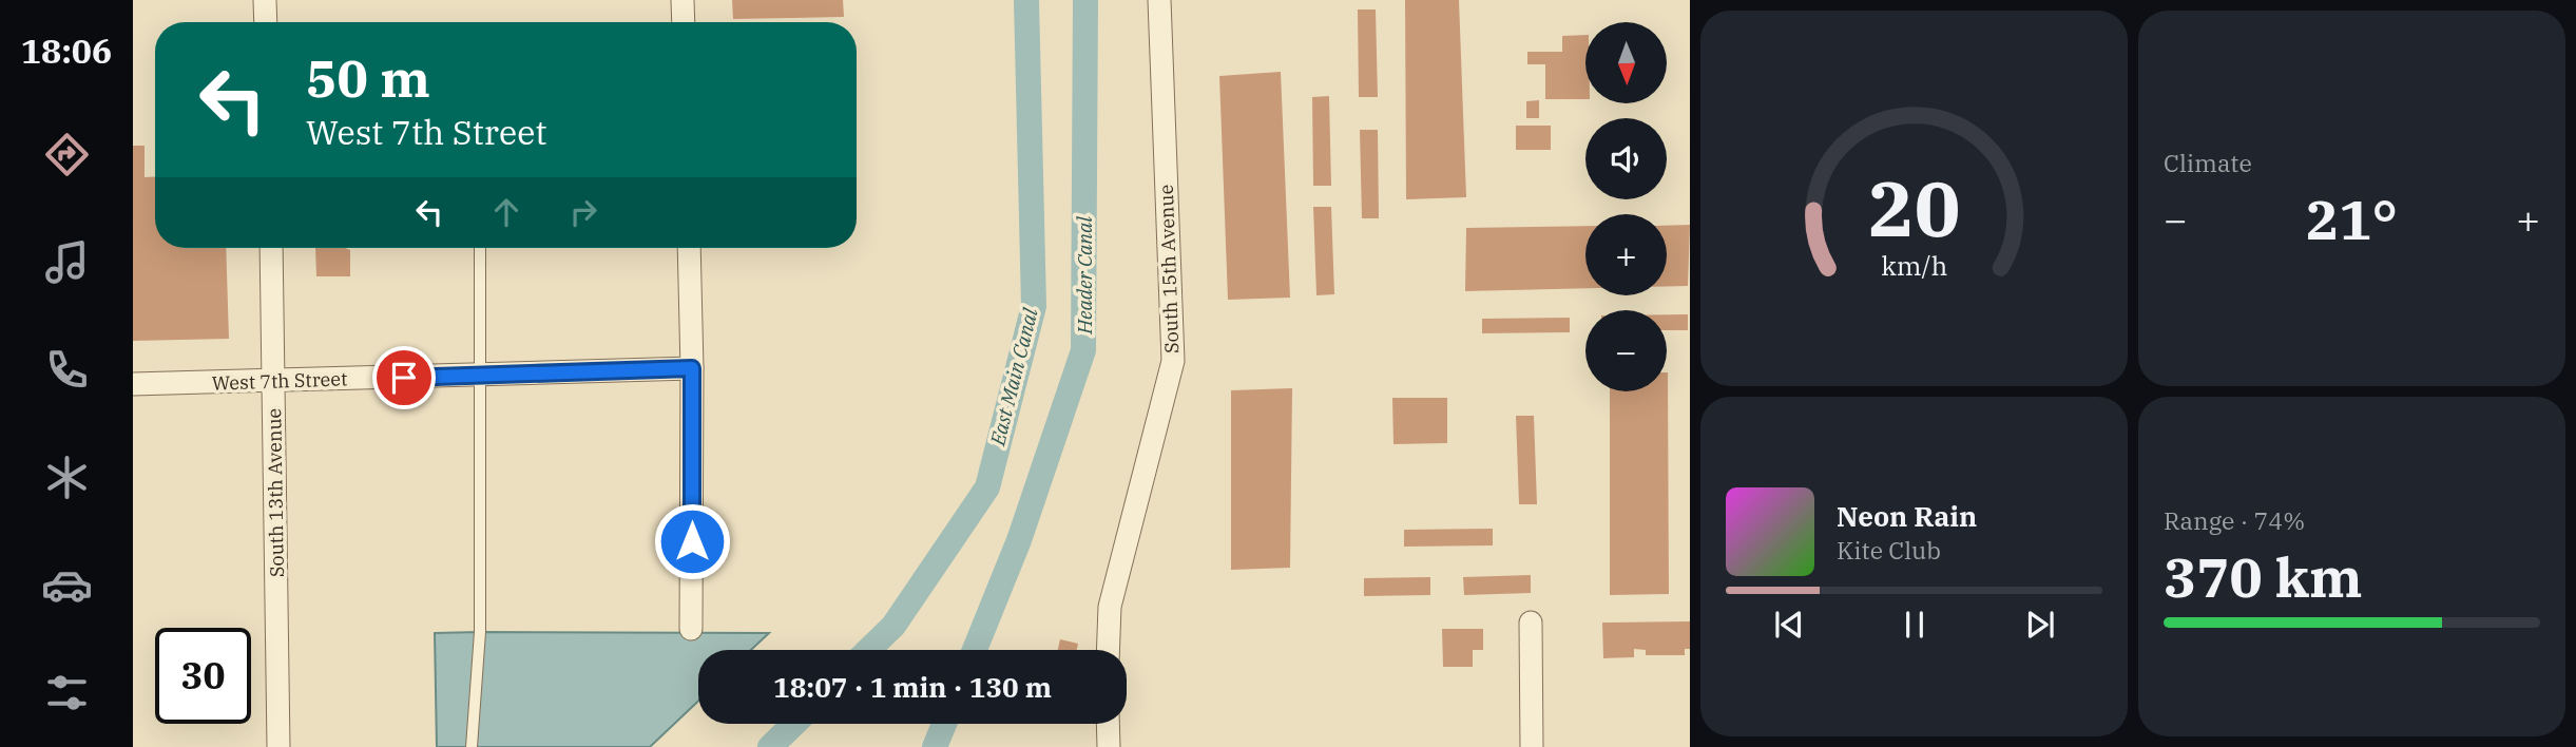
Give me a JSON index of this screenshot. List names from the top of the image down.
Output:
{
  "streets": {
    "street": ["South 15th Avenue", "West 7th Street", "South 13th Avenue"]
  },
  "crossings": [
    ["West 7th Street", "South 13th Avenue"]
  ],
  "water": ["Header Canal", "East Main Canal"],
  "north": "bottom",
  "page": {
    "tabs": "18:06",
    "tile": [
      "Climate",
      ["Range · 74%", "370 km"]
    ],
    "map_buttons": ["+", "−"],
    "turn": ["50 m", "West 7th Street"],
    "heat": ["−", "21°", "+"],
    "song": ["Neon Rain", "Kite Club"],
    "limit": "30",
    "trip": "18:07 · 1 min · 130 m",
    "gauge": ["20", "km/h"]
  }
}
